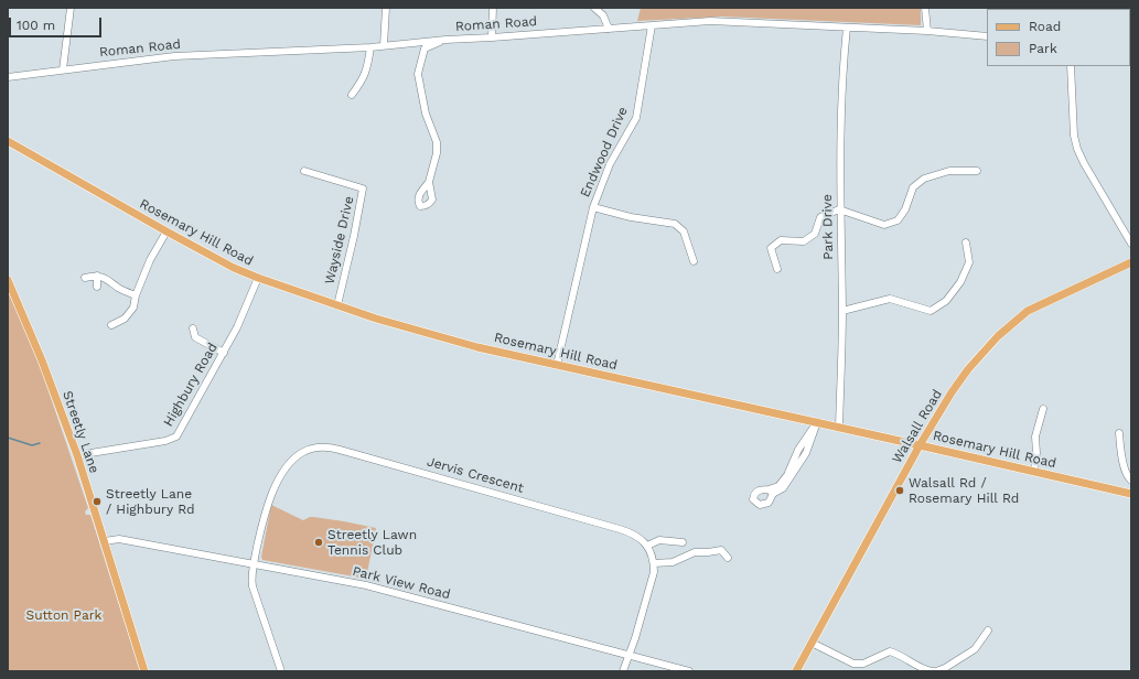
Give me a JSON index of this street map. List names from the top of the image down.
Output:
{
  "streets": {
    "main road": ["Rosemary Hill Road", "Walsall Road", "Streetly Lane"],
    "street": [
      "Roman Road",
      "Endwood Drive",
      "Park Drive",
      "Wayside Drive",
      "Highbury Road",
      "Jervis Crescent",
      "Park View Road"
    ]
  },
  "crossings": [
    ["Roman Road", "Endwood Drive"],
    ["Roman Road", "Park Drive"],
    ["Endwood Drive", "Rosemary Hill Road"],
    ["Park Drive", "Rosemary Hill Road"],
    ["Rosemary Hill Road", "Wayside Drive"],
    ["Rosemary Hill Road", "Highbury Road"],
    ["Rosemary Hill Road", "Walsall Road"],
    ["Highbury Road", "Streetly Lane"],
    ["Streetly Lane", "Park View Road"],
    ["Jervis Crescent", "Park View Road"]
  ],
  "parks": ["Sutton Park"],
  "places": ["Walsall Rd / Rosemary Hill Rd", "Streetly Lane / Highbury Rd", "Streetly Lawn Tennis Club"],
  "legend": ["Road", "Park"],
  "scale_bar": "100 m"
}
